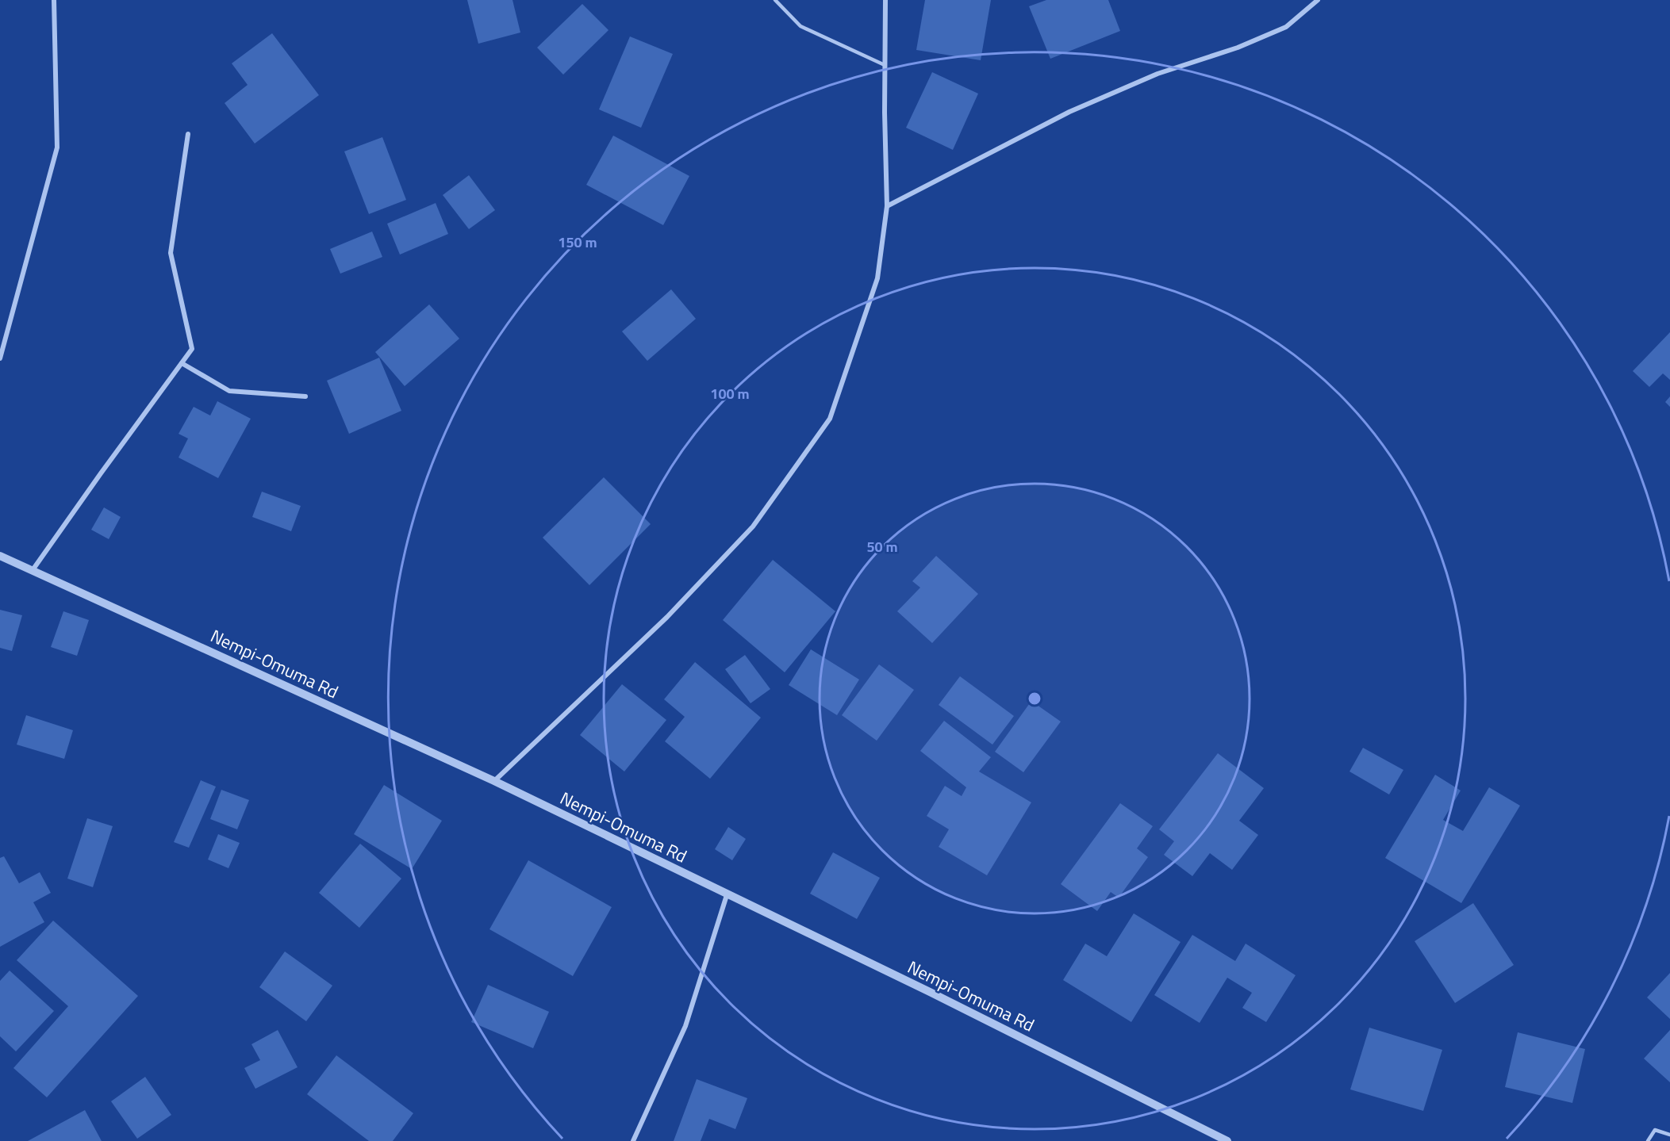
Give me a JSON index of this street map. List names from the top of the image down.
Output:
{
  "streets": {
    "street": ["Nempi-Omuma Rd"]
  },
  "rings": ["150 m", "100 m", "50 m"]
}
